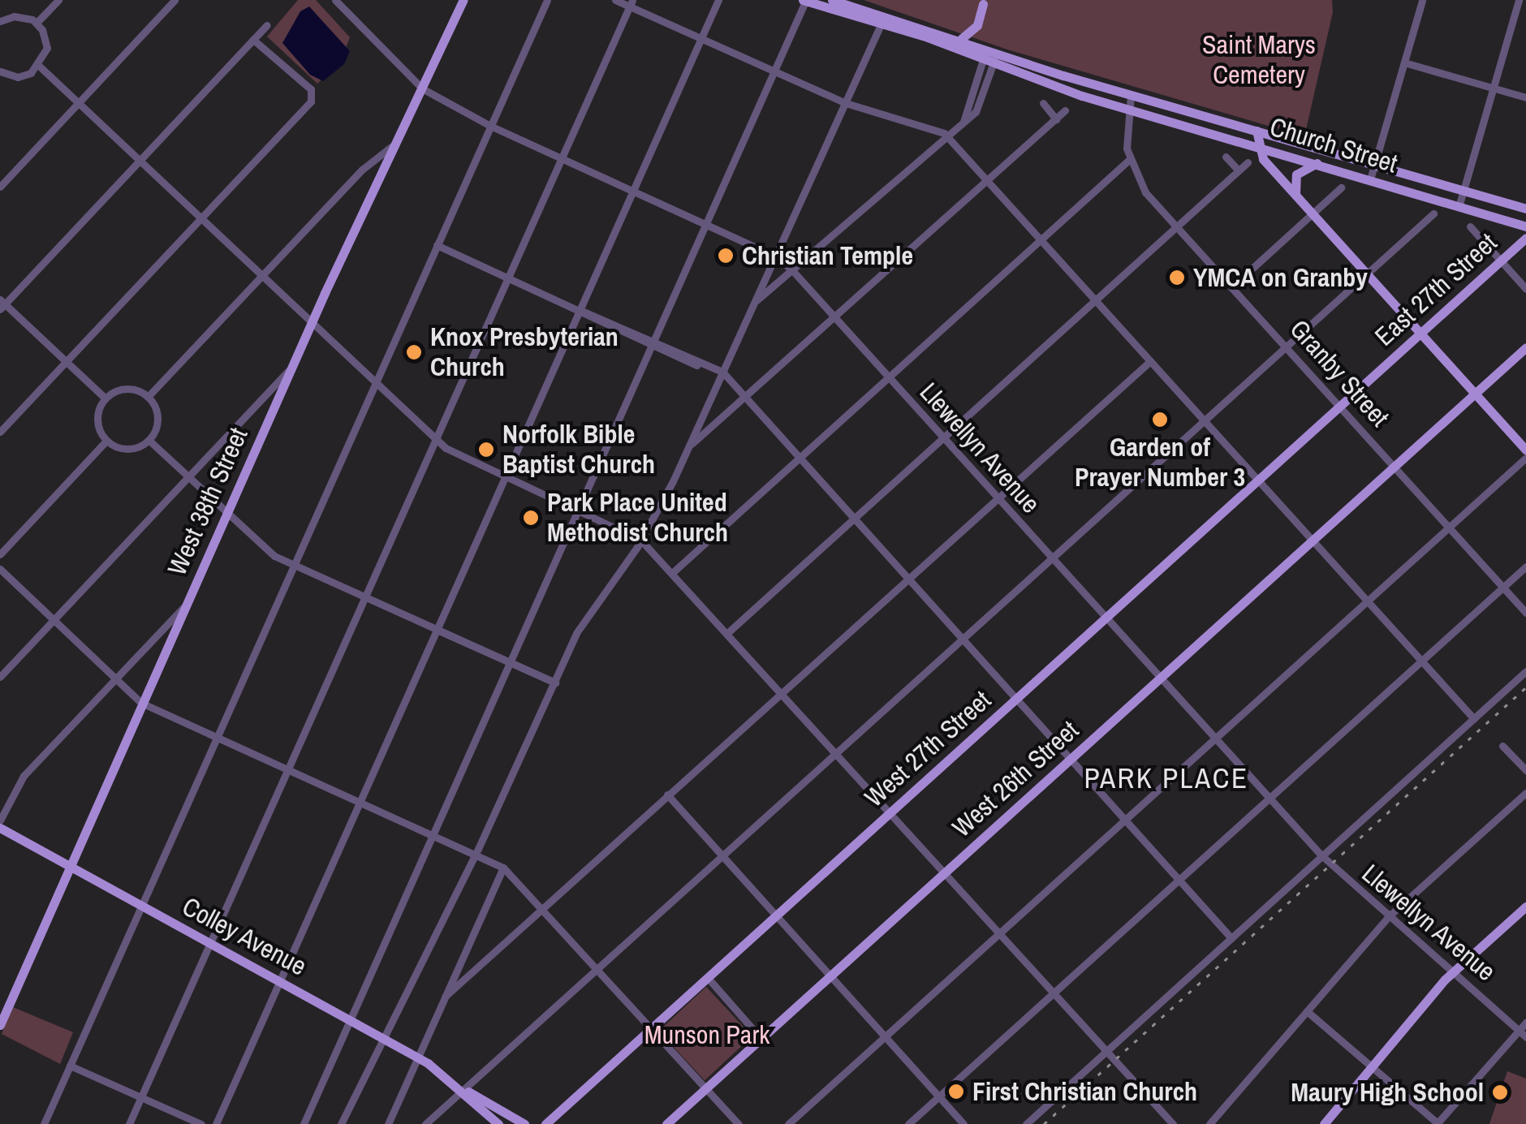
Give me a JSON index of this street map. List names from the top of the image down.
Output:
{
  "streets": {
    "main road": [
      "Church Street",
      "East 27th Street",
      "West 38th Street",
      "West 27th Street",
      "West 26th Street",
      "Colley Avenue"
    ],
    "street": ["Granby Street", "Llewellyn Avenue"]
  },
  "crossings": [
    ["Church Street", "Granby Street"],
    ["East 27th Street", "Granby Street"],
    ["East 27th Street", "West 27th Street"],
    ["Granby Street", "West 27th Street"],
    ["Granby Street", "West 26th Street"],
    ["Llewellyn Avenue", "West 38th Street"],
    ["Llewellyn Avenue", "West 27th Street"],
    ["Llewellyn Avenue", "West 26th Street"],
    ["West 38th Street", "Colley Avenue"]
  ],
  "districts": ["PARK PLACE"],
  "parks": ["Saint Marys Cemetery", "Munson Park"],
  "places": [
    "Christian Temple",
    "YMCA on Granby",
    "Knox Presbyterian Church",
    "Garden of Prayer Number 3",
    "Norfolk Bible Baptist Church",
    "Park Place United Methodist Church",
    "First Christian Church",
    "Maury High School"
  ]
}
